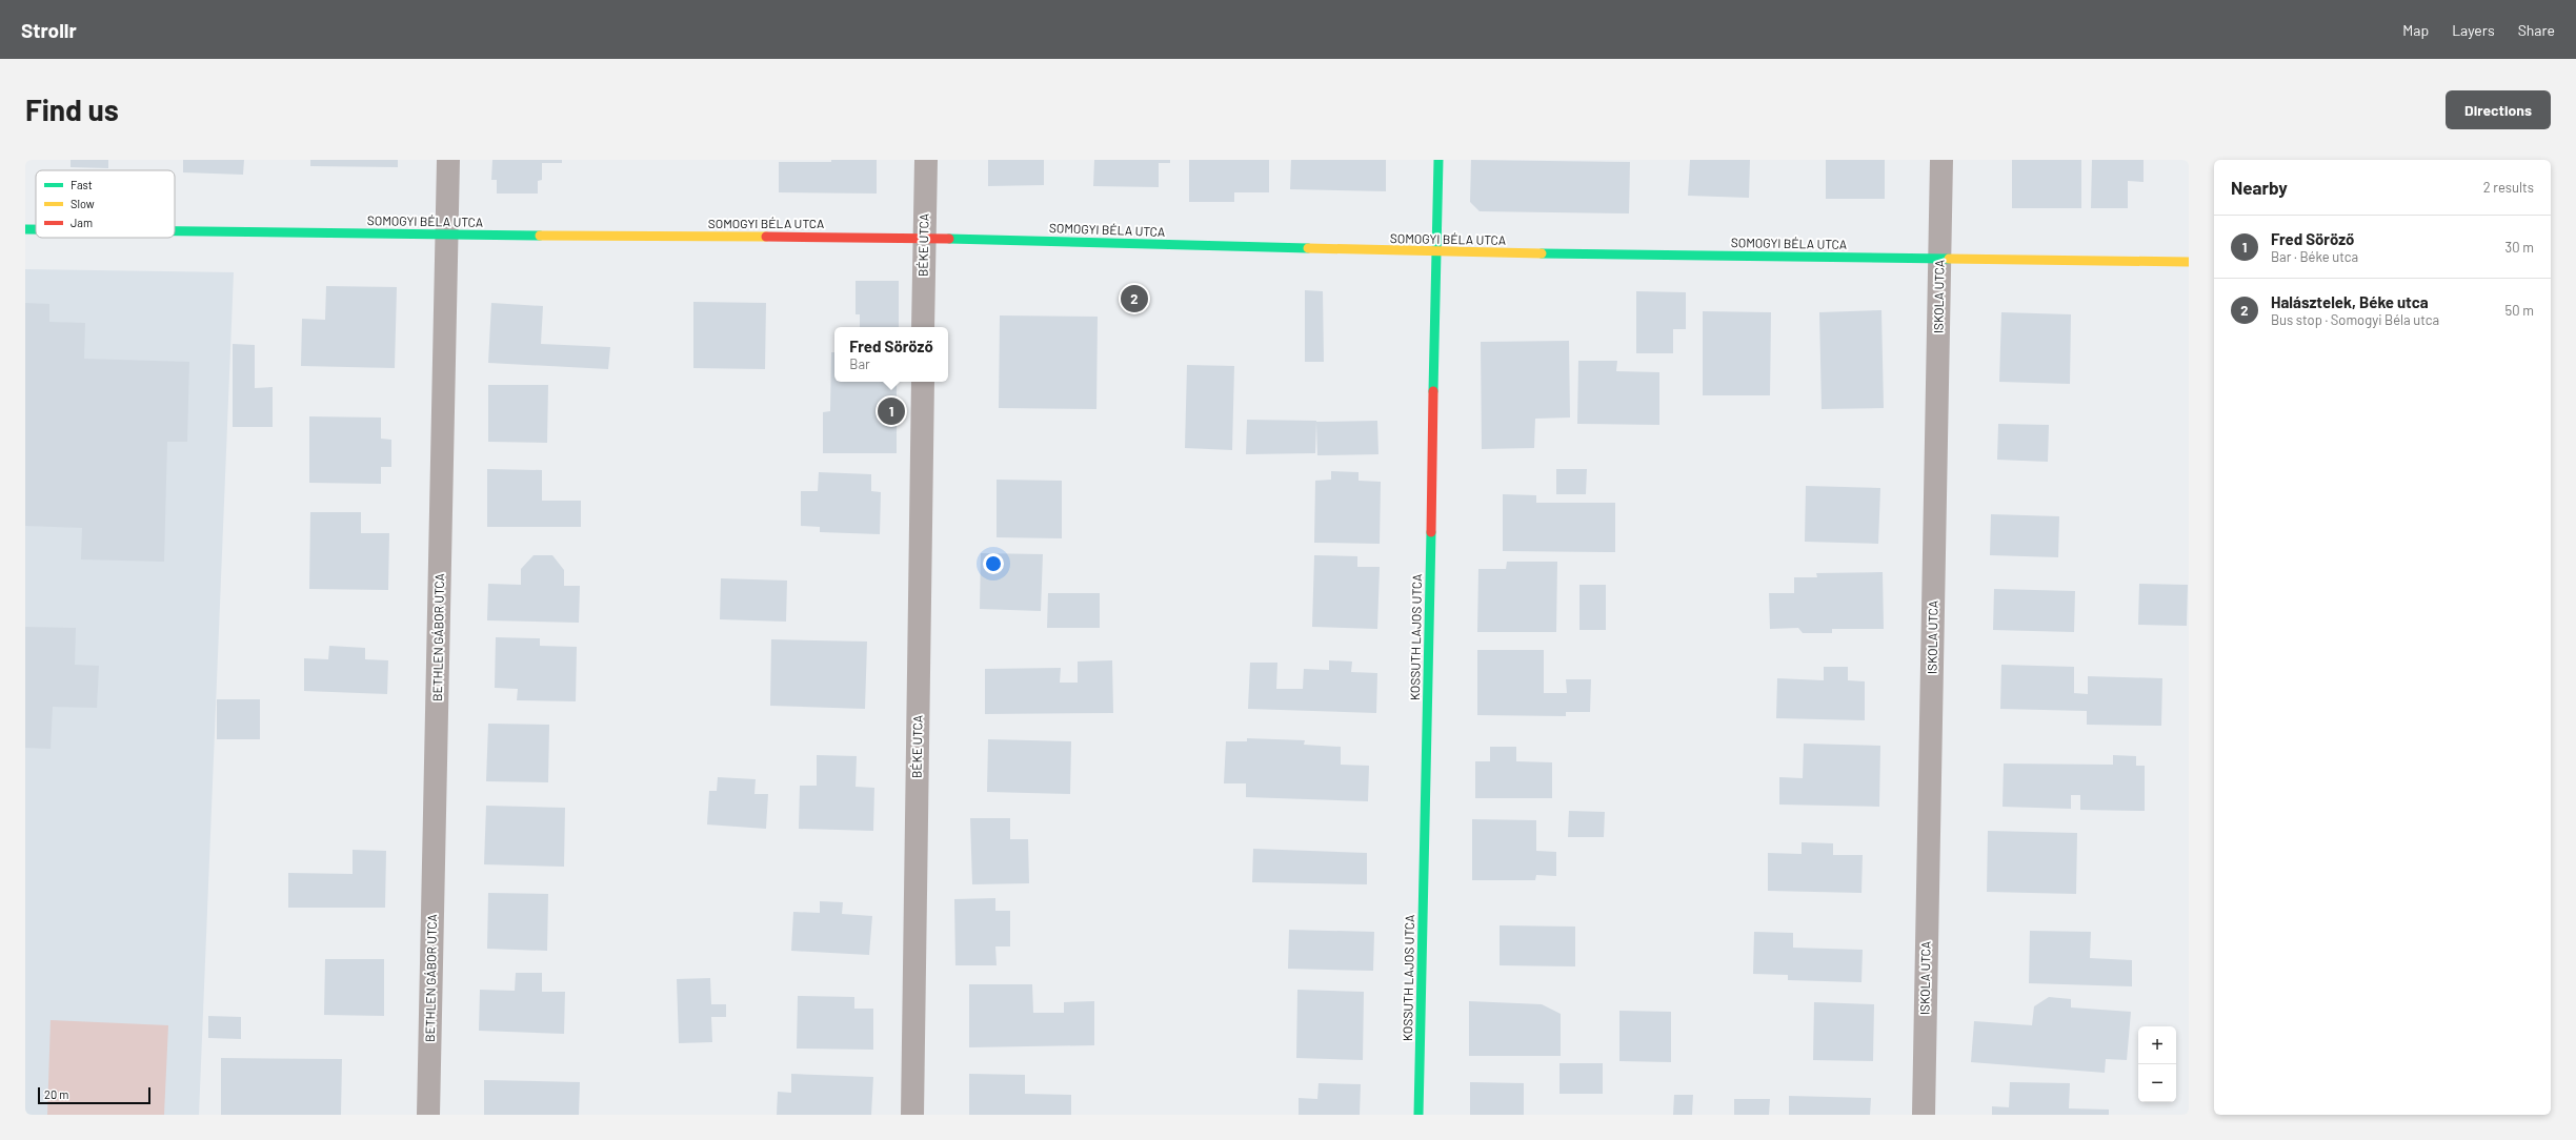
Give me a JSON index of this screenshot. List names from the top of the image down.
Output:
{
  "streets": {
    "street": [
      "SOMOGYI BÉLA UTCA",
      "BÉKE UTCA",
      "ISKOLA UTCA",
      "BETHLEN GÁBOR UTCA",
      "KOSSUTH LAJOS UTCA"
    ]
  },
  "crossings": [
    ["SOMOGYI BÉLA UTCA", "BÉKE UTCA"],
    ["SOMOGYI BÉLA UTCA", "ISKOLA UTCA"],
    ["SOMOGYI BÉLA UTCA", "BETHLEN GÁBOR UTCA"],
    ["SOMOGYI BÉLA UTCA", "KOSSUTH LAJOS UTCA"]
  ],
  "legend": ["Fast", "Slow", "Jam"],
  "scale_bar": "20 m",
  "page": {
    "header": "Strollr",
    "nav": ["Map", "Layers", "Share"],
    "buttons": "Directions",
    "title": "Find us",
    "heading": ["Nearby", "2 results"],
    "list": [
      {
        "mark": "1",
        "name": "Fred Söröző",
        "note": "Bar · Béke utca",
        "value": "30 m"
      },
      {
        "mark": "2",
        "name": "Halásztelek, Béke utca",
        "note": "Bus stop · Somogyi Béla utca",
        "value": "50 m"
      }
    ],
    "pins": ["2", "1"],
    "popup": ["Fred Söröző", "Bar"],
    "map_buttons": ["+", "−"],
    "scale": "20 m"
  }
}
